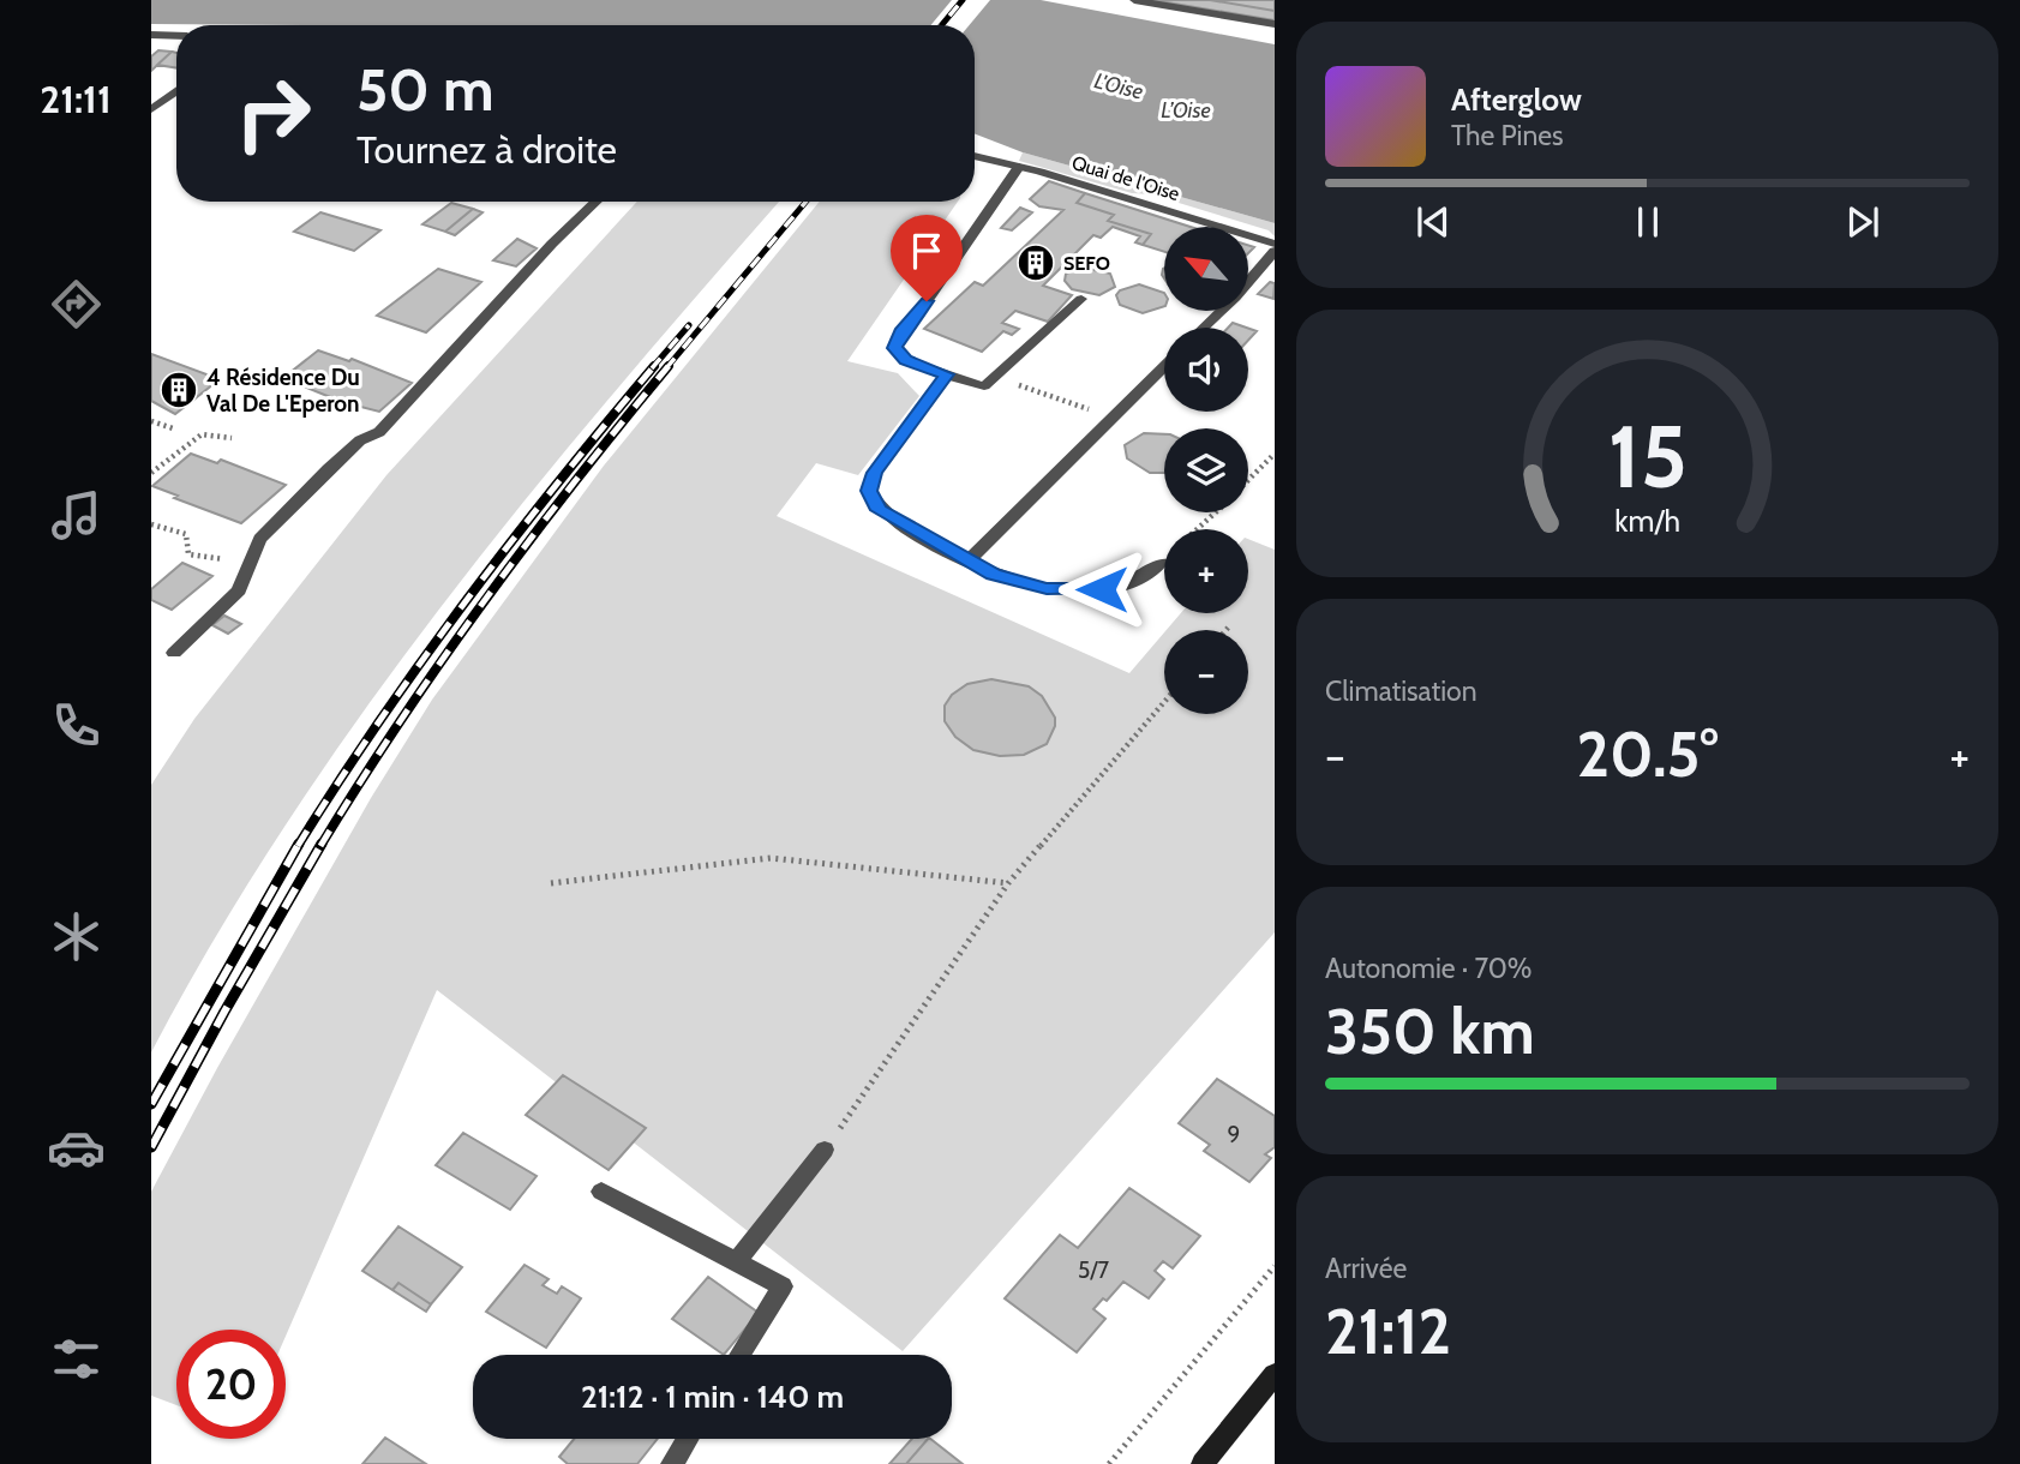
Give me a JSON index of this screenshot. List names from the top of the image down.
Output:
{
  "streets": {
    "street": ["Quai de l'Oise"]
  },
  "water": ["L'Oise", "L’Oise"],
  "places": {
    "building": ["SEFO", "4 Résidence Du Val De L'Eperon"]
  },
  "house_numbers": ["9", "5/7"],
  "north": "top left",
  "page": {
    "tabs": "21:11",
    "turn": ["50 m", "Tournez à droite"],
    "song": ["Afterglow", "The Pines"],
    "map_buttons": ["+", "−"],
    "tile": [
      "Climatisation",
      ["Autonomie · 70%", "350 km"],
      ["Arrivée", "21:12"]
    ],
    "heat": ["−", "20.5°", "+"],
    "limit": "20",
    "trip": "21:12 · 1 min · 140 m",
    "gauge": ["15", "km/h"]
  }
}
